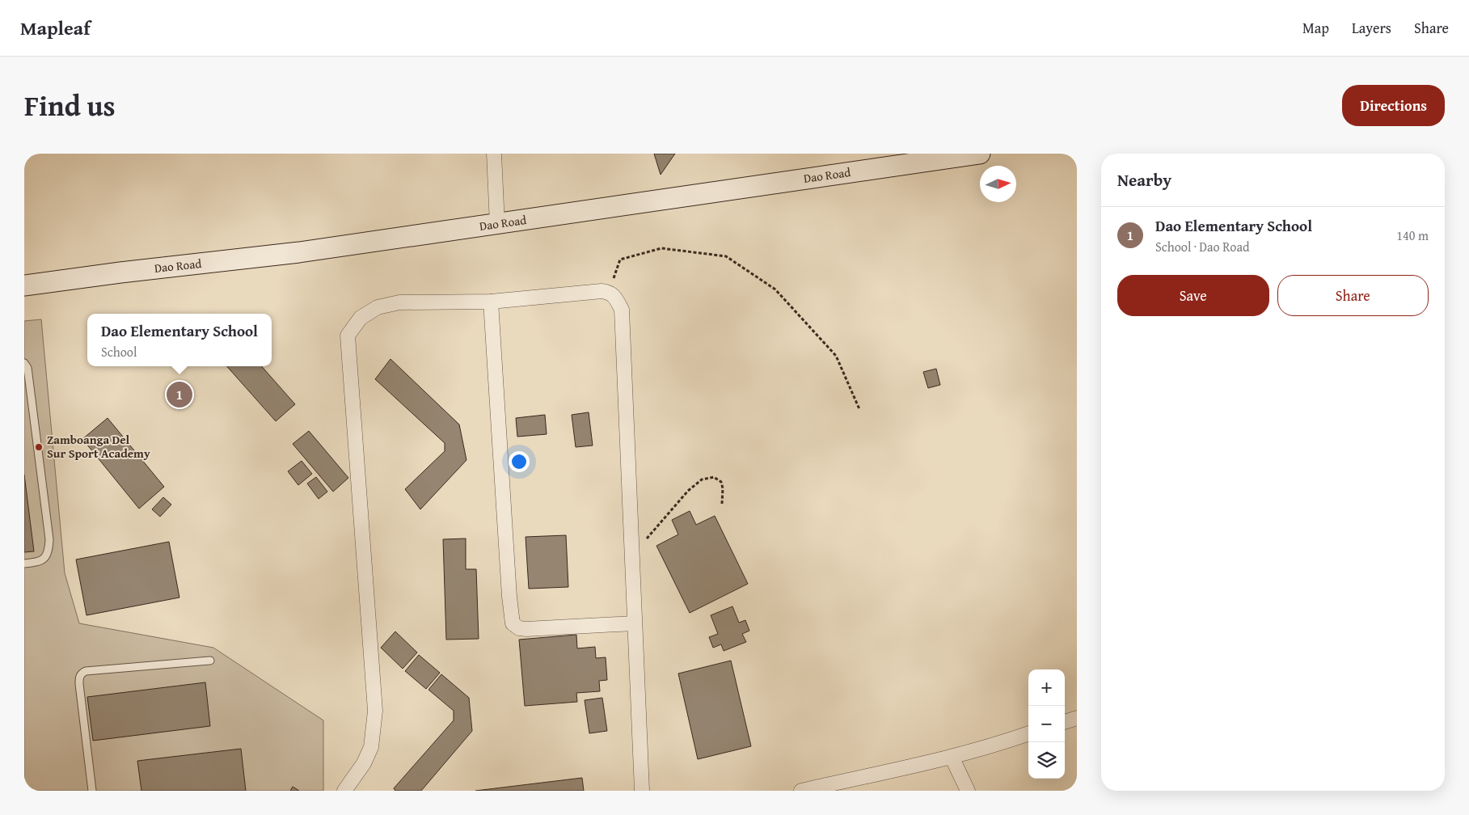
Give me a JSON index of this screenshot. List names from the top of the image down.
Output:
{
  "streets": {
    "street": ["Dao Road"]
  },
  "places": ["Zamboanga Del Sur Sport Academy"],
  "north": "right",
  "page": {
    "header": "Mapleaf",
    "nav": ["Map", "Layers", "Share"],
    "title": "Find us",
    "buttons": [
      "Directions",
      ["Save", "Share"]
    ],
    "heading": "Nearby",
    "list": [
      {
        "mark": "1",
        "name": "Dao Elementary School",
        "note": "School · Dao Road",
        "value": "140 m"
      }
    ],
    "popup": ["Dao Elementary School", "School"],
    "pins": "1",
    "map_buttons": ["+", "−"]
  }
}
